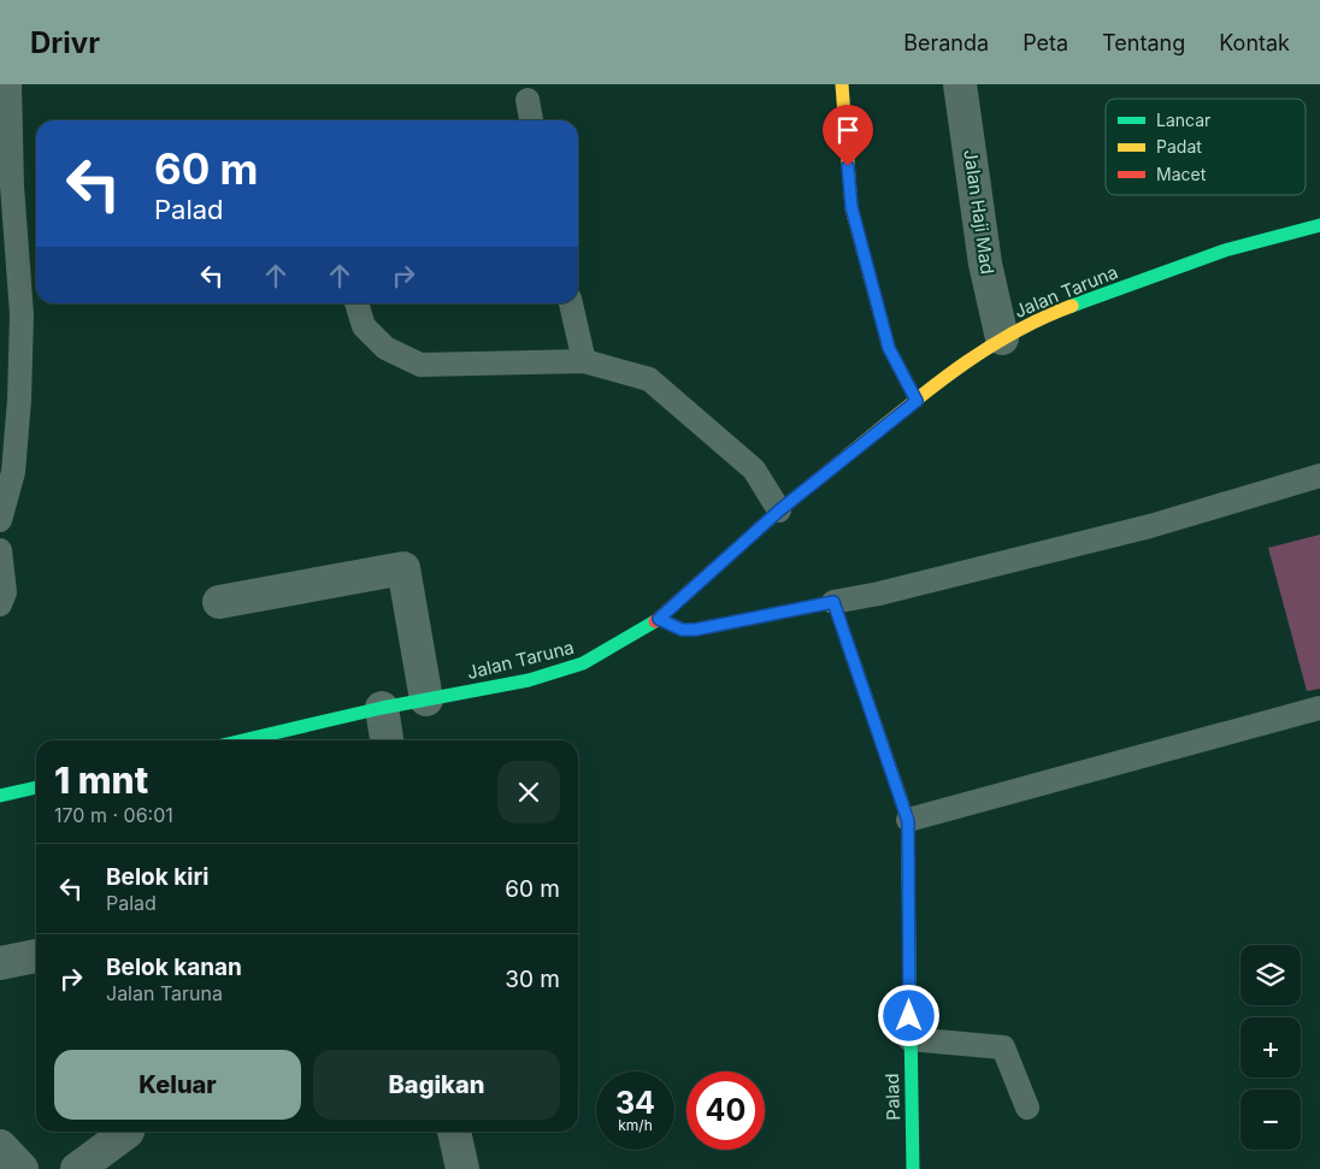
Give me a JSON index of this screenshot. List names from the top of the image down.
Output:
{
  "streets": {
    "street": ["Jalan Haji Mad", "Jalan Taruna", "Palad"]
  },
  "crossings": [
    ["Jalan Haji Mad", "Jalan Taruna"]
  ],
  "legend": ["Lancar", "Padat", "Macet"],
  "page": {
    "header": "Drivr",
    "nav": [
      "Beranda",
      "Peta",
      "Tentang",
      "Kontak"
    ],
    "turn": ["60 m", "Palad"],
    "heading": ["1 mnt", "170 m · 06:01"],
    "list": [
      {
        "name": "Belok kiri",
        "note": "Palad",
        "value": "60 m"
      },
      {
        "name": "Belok kanan",
        "note": "Jalan Taruna",
        "value": "30 m"
      }
    ],
    "map_buttons": ["+", "−"],
    "buttons": ["Keluar", "Bagikan"],
    "speed": "34 km/h",
    "limit": "40"
  }
}
